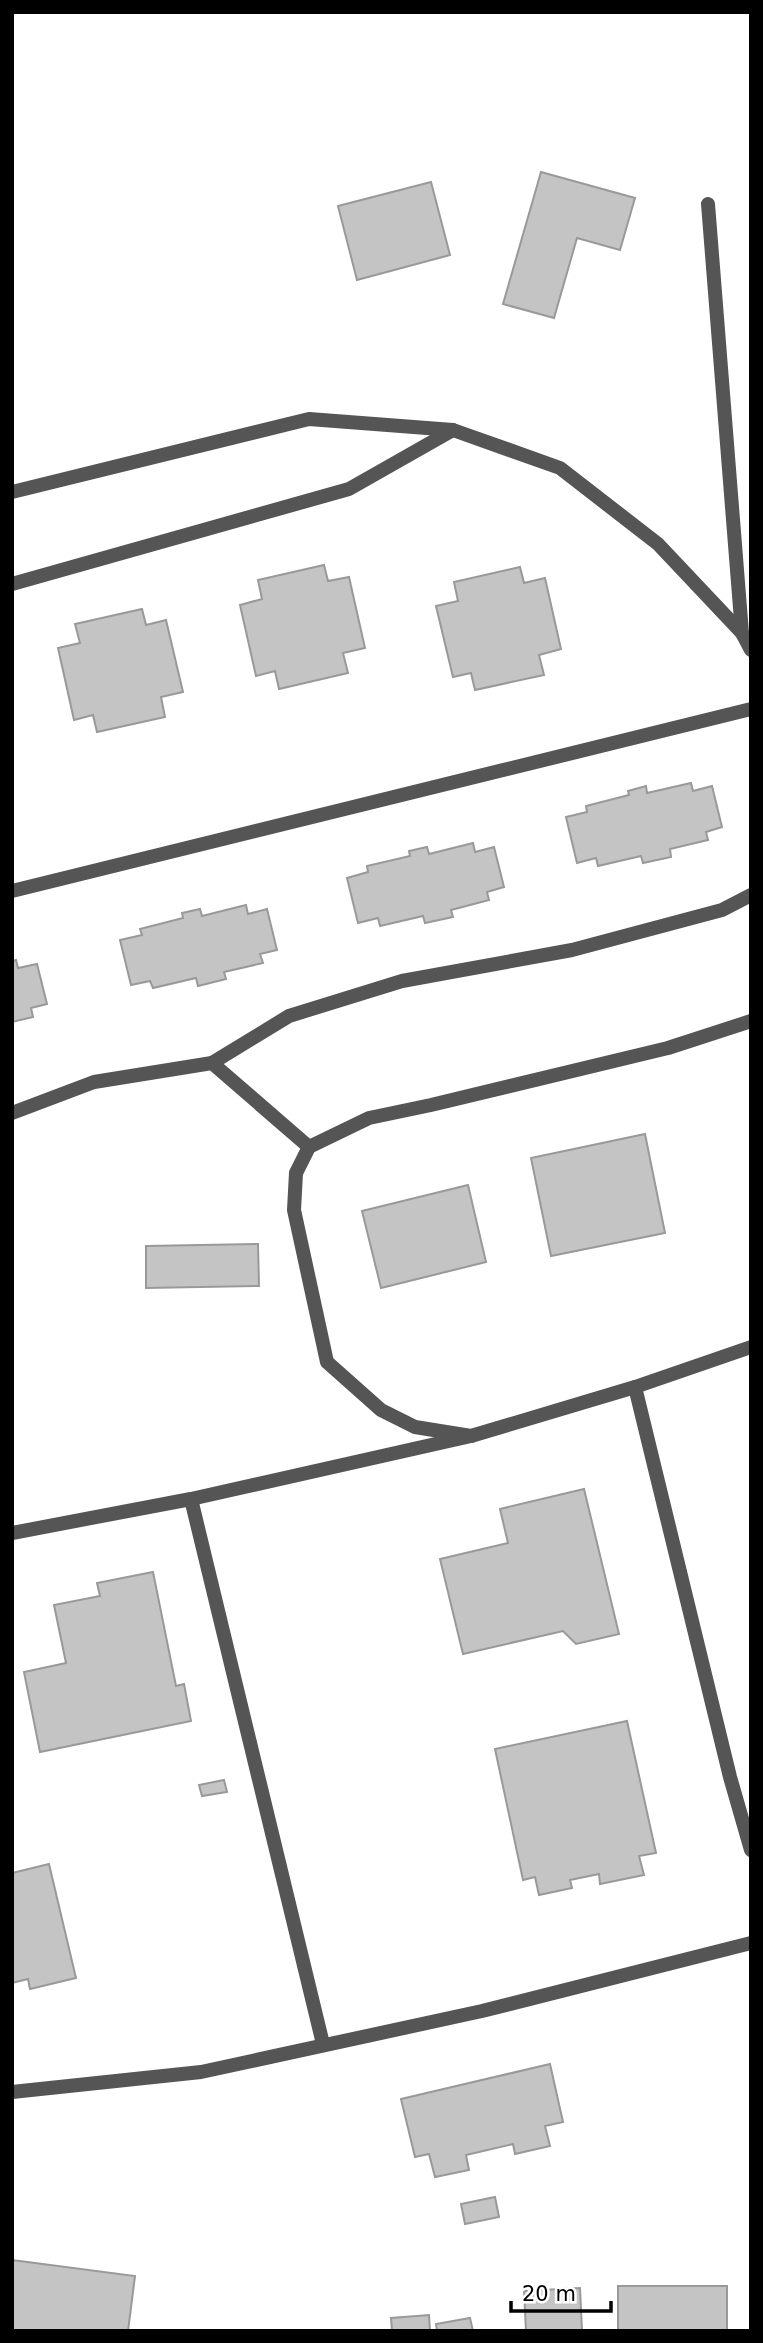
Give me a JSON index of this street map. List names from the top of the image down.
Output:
{
  "scale_bar": "20 m"
}
